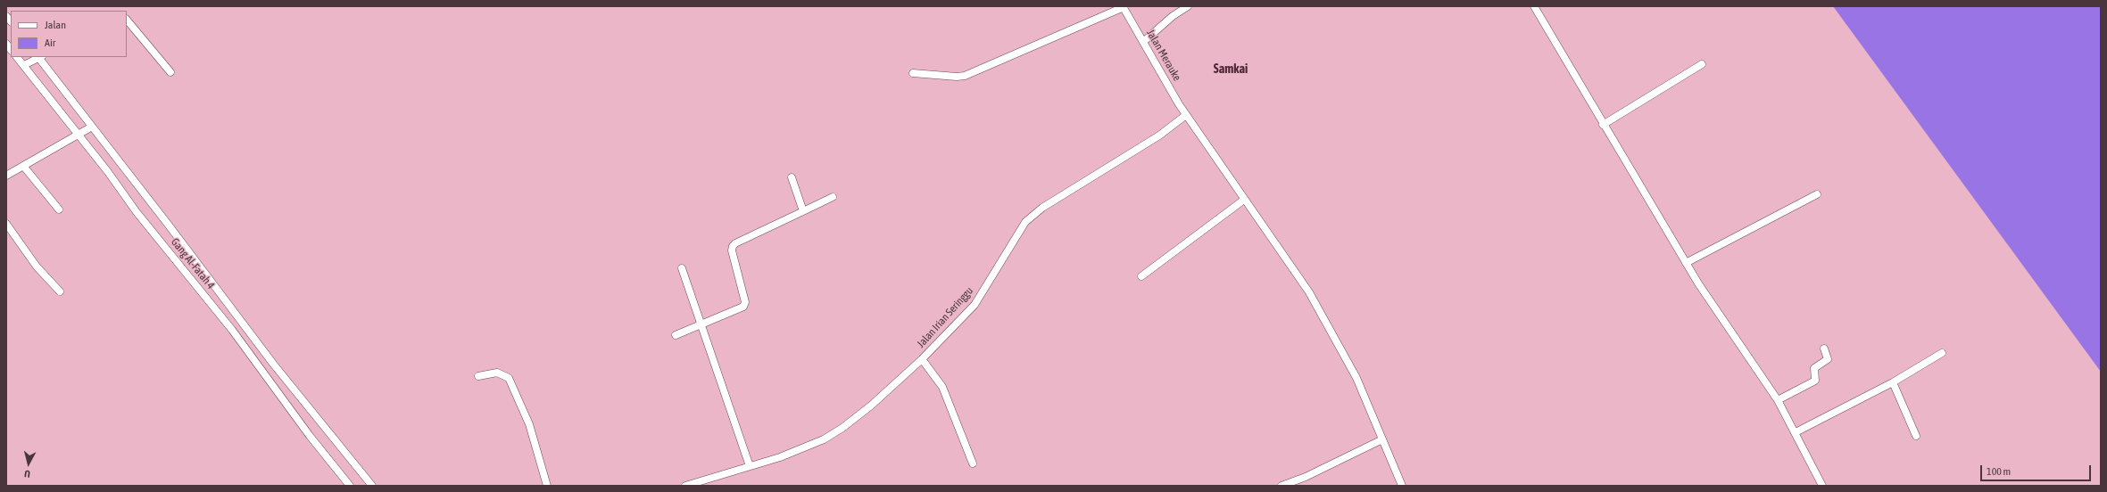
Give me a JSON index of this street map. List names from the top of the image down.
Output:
{
  "streets": {
    "street": ["Jalan Merauke", "Gang Al-Fatah 4", "Jalan Irian Seringgu"]
  },
  "crossings": [
    ["Jalan Merauke", "Jalan Irian Seringgu"]
  ],
  "districts": ["Samkai"],
  "legend": ["Jalan", "Air"],
  "scale_bar": "100 m",
  "north": "bottom"
}
